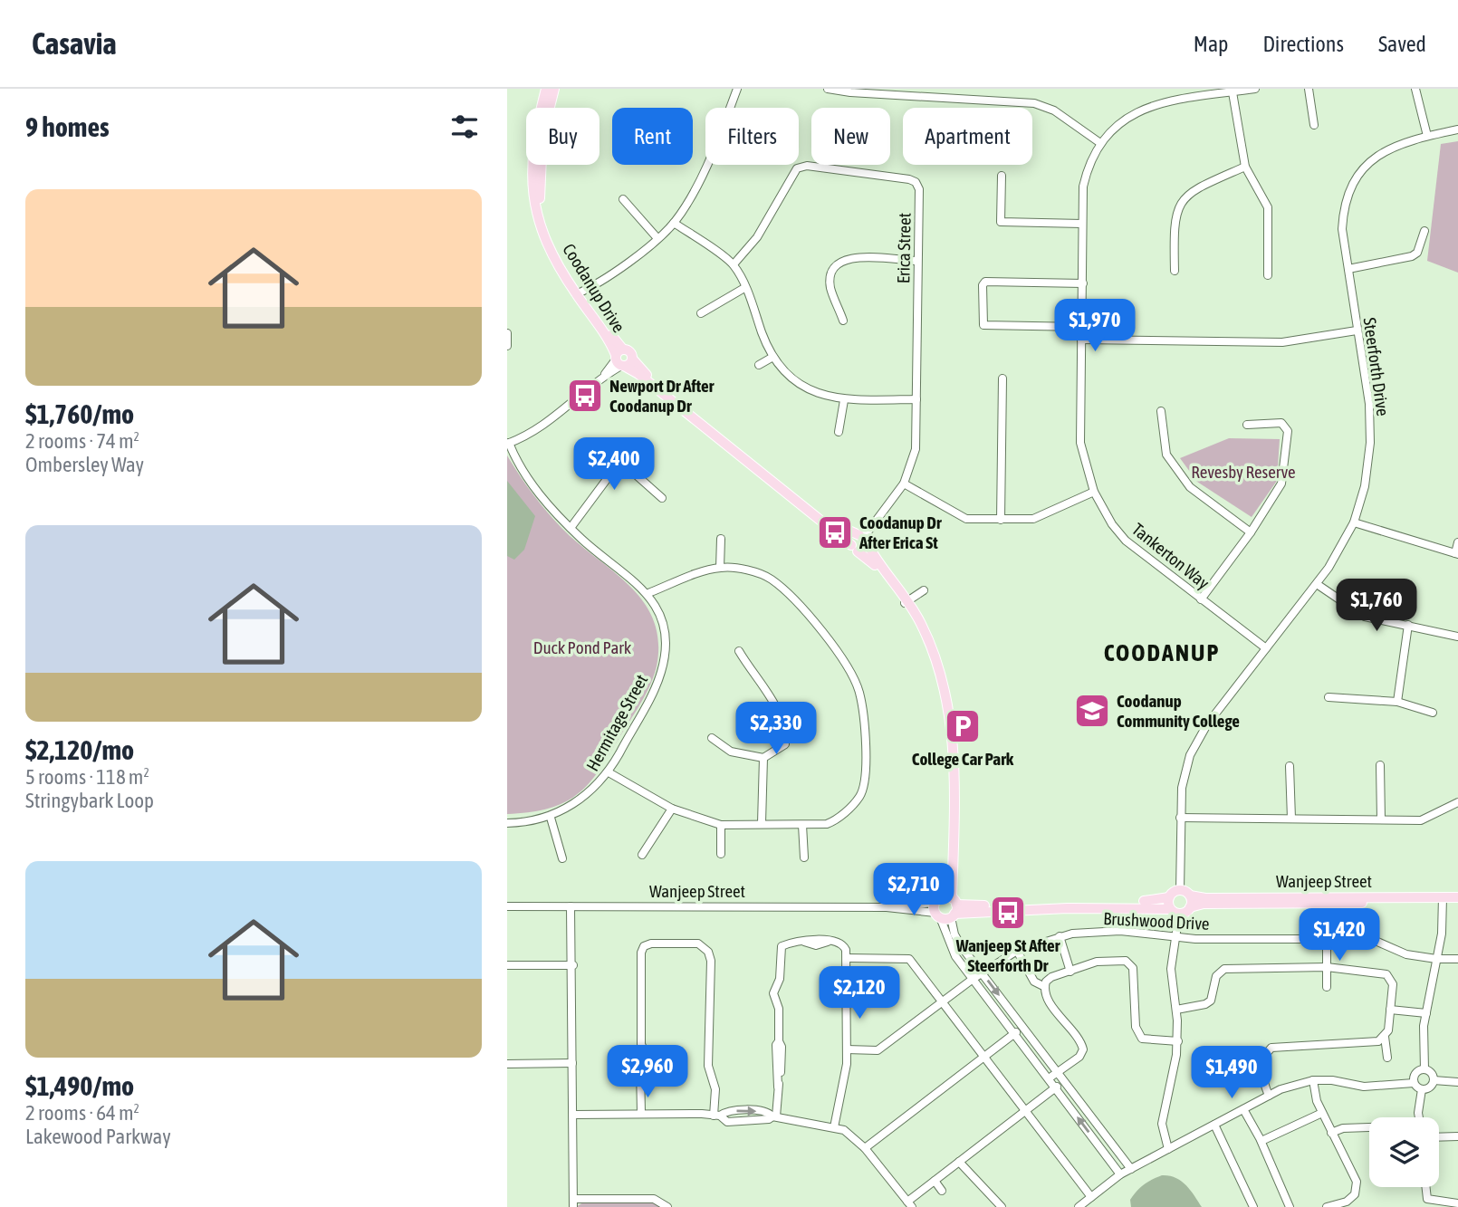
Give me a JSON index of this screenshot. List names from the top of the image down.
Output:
{
  "streets": {
    "main road": ["Coodanup Drive", "Wanjeep Street"],
    "street": [
      "Erica Street",
      "Steerforth Drive",
      "Tankerton Way",
      "Hermitage Street",
      "Brushwood Drive"
    ]
  },
  "crossings": [
    ["Erica Street", "Coodanup Drive"],
    ["Steerforth Drive", "Tankerton Way"]
  ],
  "districts": ["COODANUP"],
  "parks": ["Revesby Reserve", "Duck Pond Park"],
  "places": {
    "bus stop": ["Newport Dr After Coodanup Dr", "Coodanup Dr After Erica St", "Wanjeep St After Steerforth Dr"],
    "school or university": ["Coodanup Community College"],
    "parking": ["College Car Park"]
  },
  "page": {
    "header": "Casavia",
    "nav": ["Map", "Directions", "Saved"],
    "heading": "9 homes",
    "chip": [
      "Buy",
      "Rent",
      "Filters",
      "New",
      "Apartment"
    ],
    "list": [
      {
        "name": "$1,760/mo",
        "note": "2 rooms · 74 m² · Ombersley Way"
      },
      {
        "name": "$2,120/mo",
        "note": "5 rooms · 118 m² · Stringybark Loop"
      },
      {
        "name": "$1,490/mo",
        "note": "2 rooms · 64 m² · Lakewood Parkway"
      }
    ],
    "price": [
      "$1,970",
      "$2,400",
      "$1,760",
      "$2,330",
      "$2,710",
      "$1,420",
      "$2,120",
      "$2,960",
      "$1,490"
    ]
  }
}
